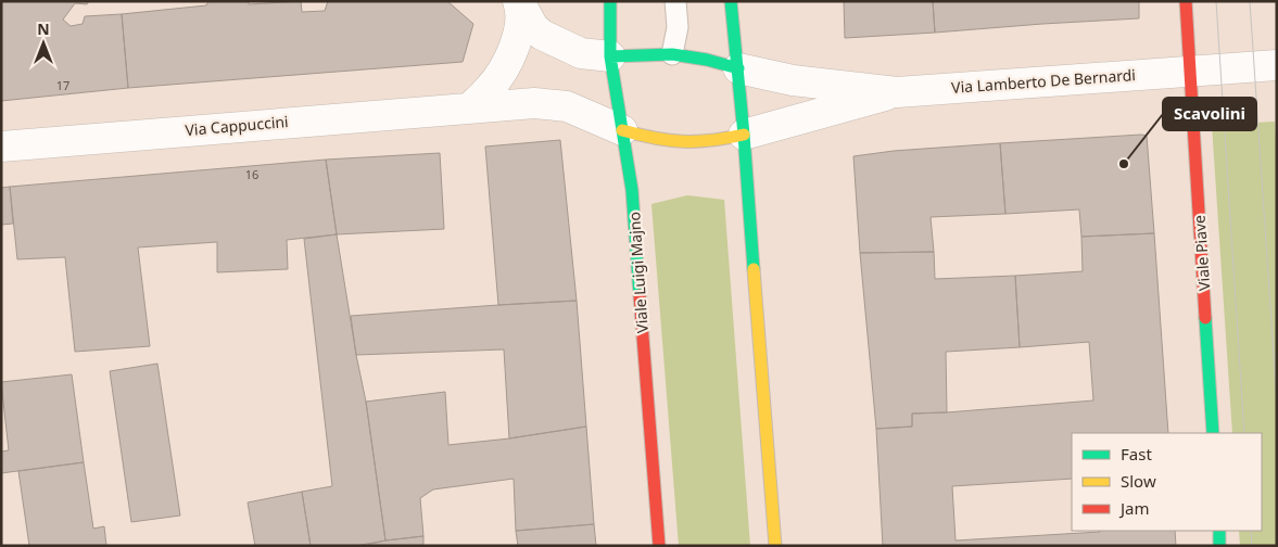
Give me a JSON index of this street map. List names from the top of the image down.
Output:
{
  "streets": {
    "main road": ["Viale Piave", "Viale Luigi Majno"],
    "street": ["Via Lamberto De Bernardi", "Via Cappuccini"]
  },
  "crossings": [
    ["Via Lamberto De Bernardi", "Viale Piave"],
    ["Via Cappuccini", "Viale Luigi Majno"]
  ],
  "places": ["Scavolini"],
  "house_numbers": ["17", "16"],
  "legend": ["Fast", "Slow", "Jam"],
  "north": "top"
}
